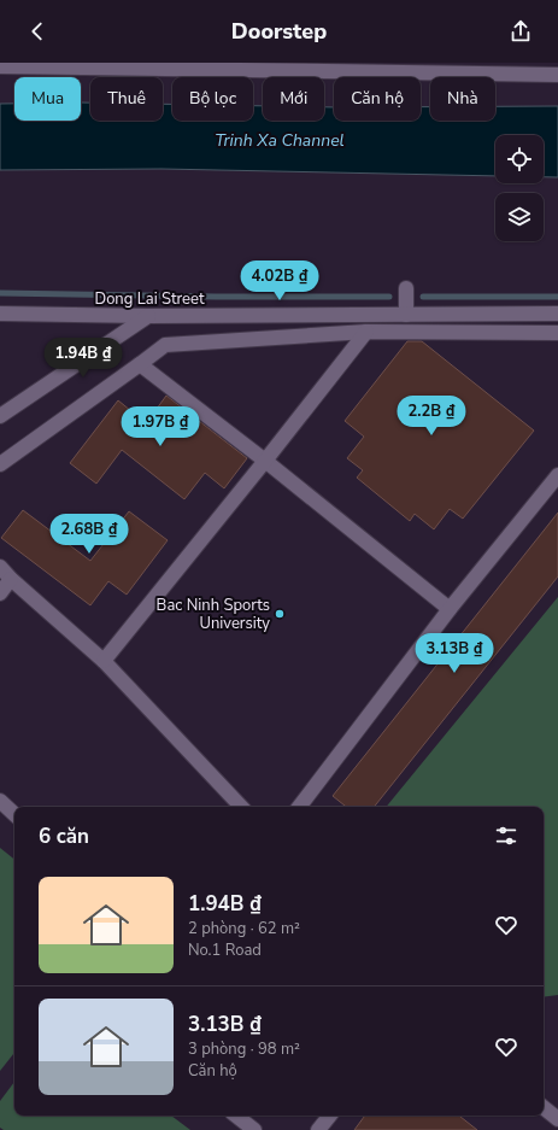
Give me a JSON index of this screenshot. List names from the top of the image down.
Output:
{
  "streets": {
    "street": ["Dong Lai Street"]
  },
  "water": ["Trinh Xa Channel"],
  "places": ["Bac Ninh Sports University"],
  "page": {
    "header": "Doorstep",
    "chip": [
      "Mua",
      "Thuê",
      "Bộ lọc",
      "Mới",
      "Căn hộ",
      "Nhà"
    ],
    "price": [
      "4.02B ₫",
      "1.94B ₫",
      "2.2B ₫",
      "1.97B ₫",
      "2.68B ₫",
      "3.13B ₫"
    ],
    "heading": "6 căn",
    "list": [
      {
        "name": "1.94B ₫",
        "note": "2 phòng · 62 m² · No.1 Road"
      },
      {
        "name": "3.13B ₫",
        "note": "3 phòng · 98 m² · Căn hộ"
      }
    ]
  }
}
